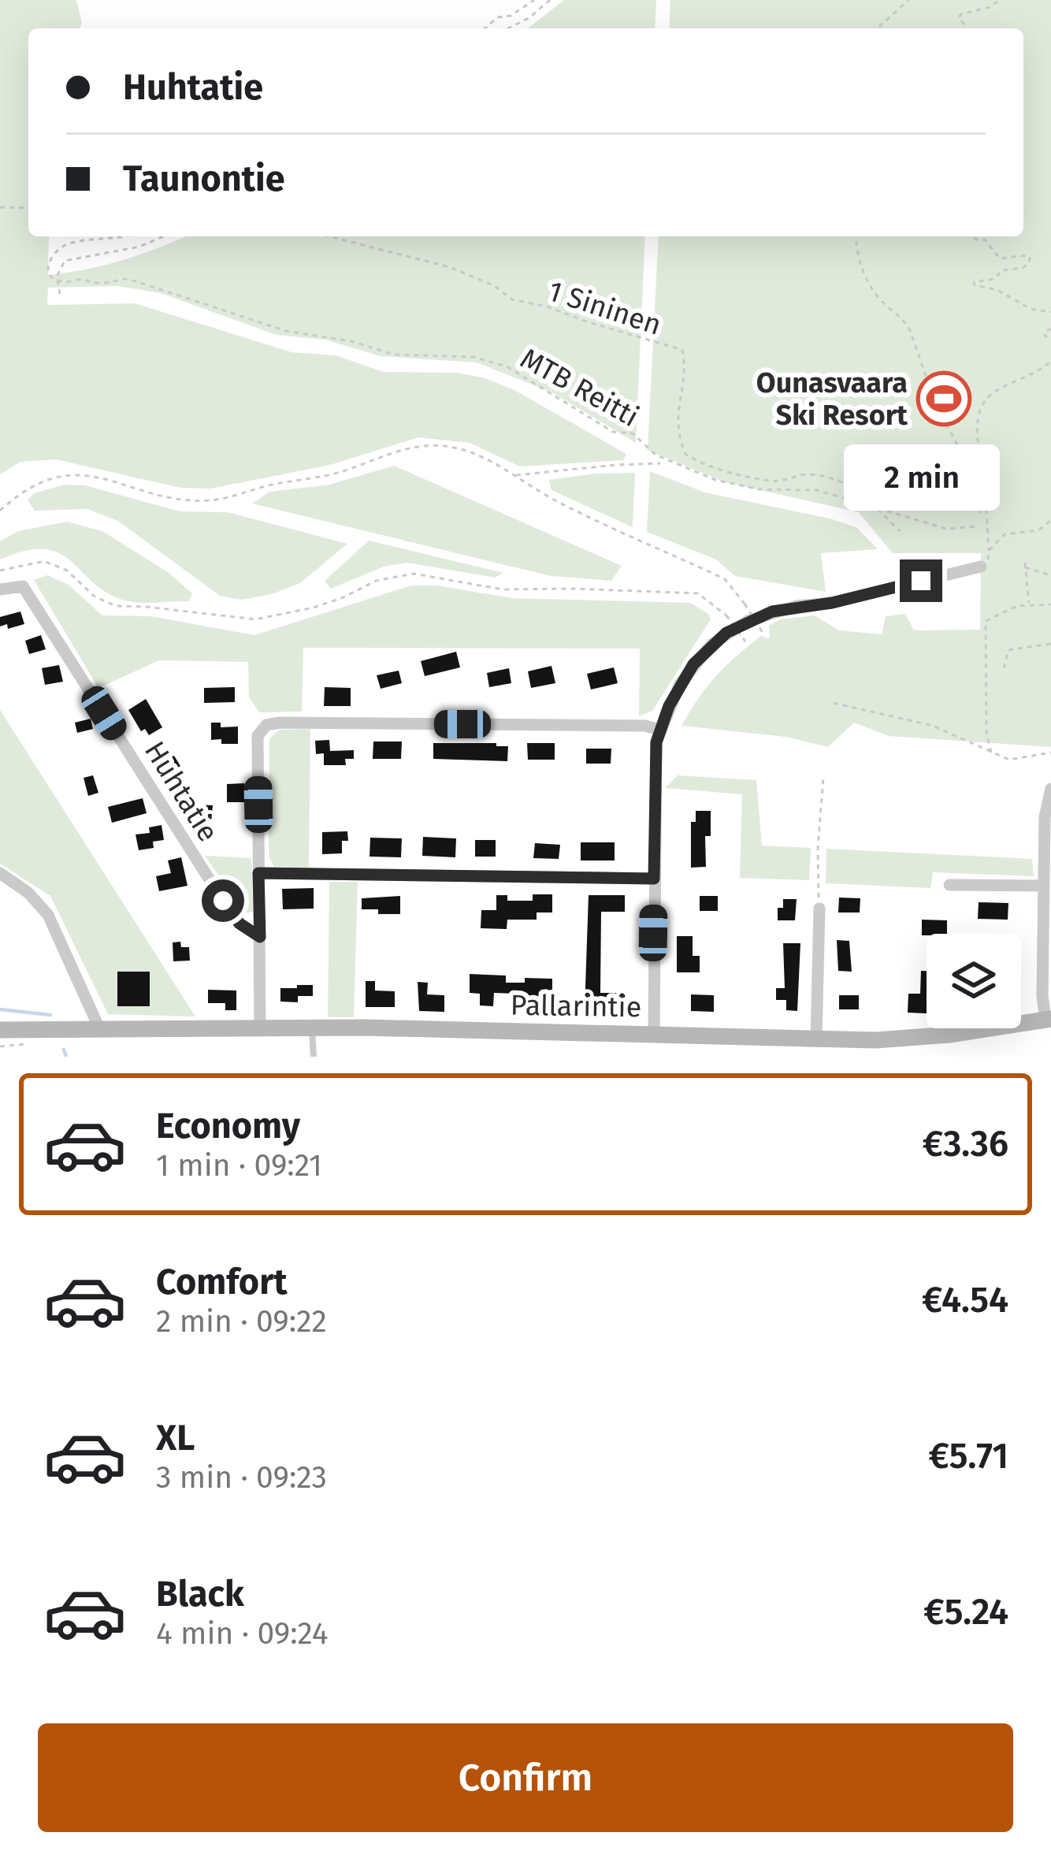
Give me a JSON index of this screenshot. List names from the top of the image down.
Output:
{
  "streets": {
    "street": ["Huhtatie", "Pallarintie"],
    "path": ["1 Sininen", "MTB Reitti"]
  },
  "crossings": [
    ["1 Sininen", "MTB Reitti"]
  ],
  "places": {
    "sports": ["Ounasvaara Ski Resort"]
  },
  "page": {
    "banner": ["Huhtatie", "Taunontie"],
    "bubble": "2 min",
    "list": [
      {
        "name": "Economy",
        "note": "1 min · 09:21",
        "value": "€3.36"
      },
      {
        "name": "Comfort",
        "note": "2 min · 09:22",
        "value": "€4.54"
      },
      {
        "name": "XL",
        "note": "3 min · 09:23",
        "value": "€5.71"
      },
      {
        "name": "Black",
        "note": "4 min · 09:24",
        "value": "€5.24"
      }
    ],
    "buttons": "Confirm"
  }
}
